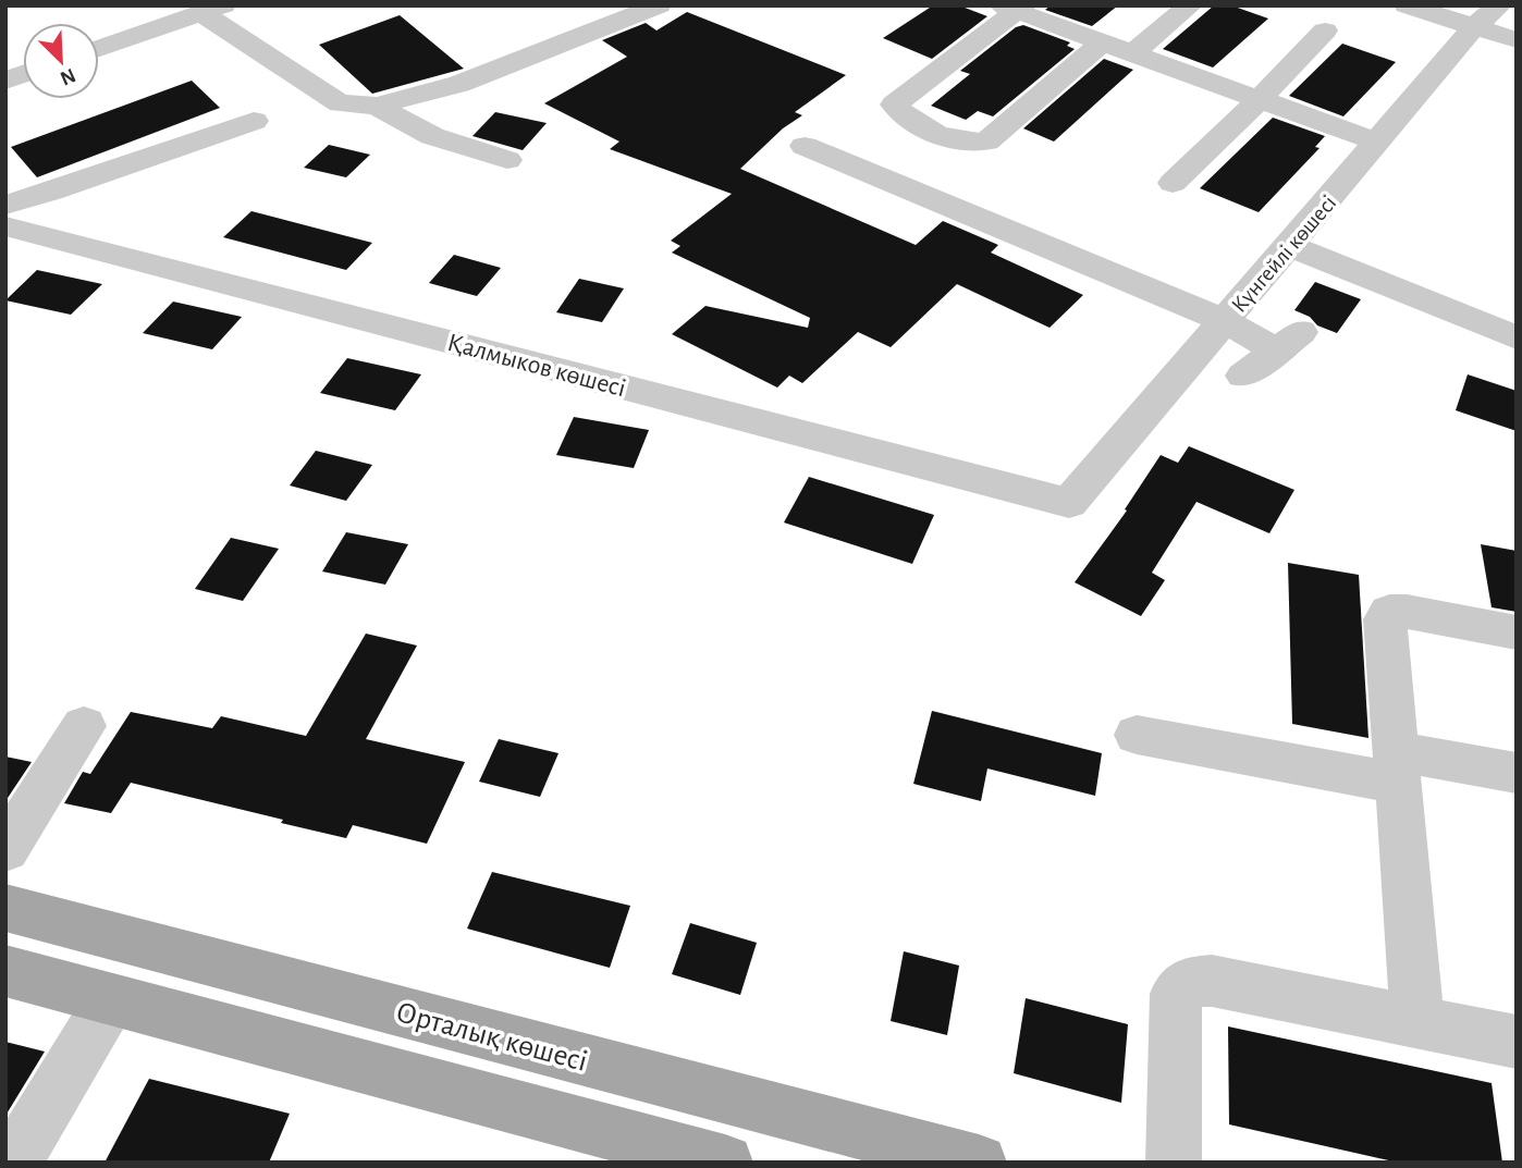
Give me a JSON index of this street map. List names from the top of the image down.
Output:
{
  "streets": {
    "main road": ["Орталық көшесі"],
    "street": ["Күнгейлі көшесі", "Қалмыков көшесі"]
  },
  "crossings": [
    ["Күнгейлі көшесі", "Қалмыков көшесі"]
  ],
  "north": "bottom right"
}
